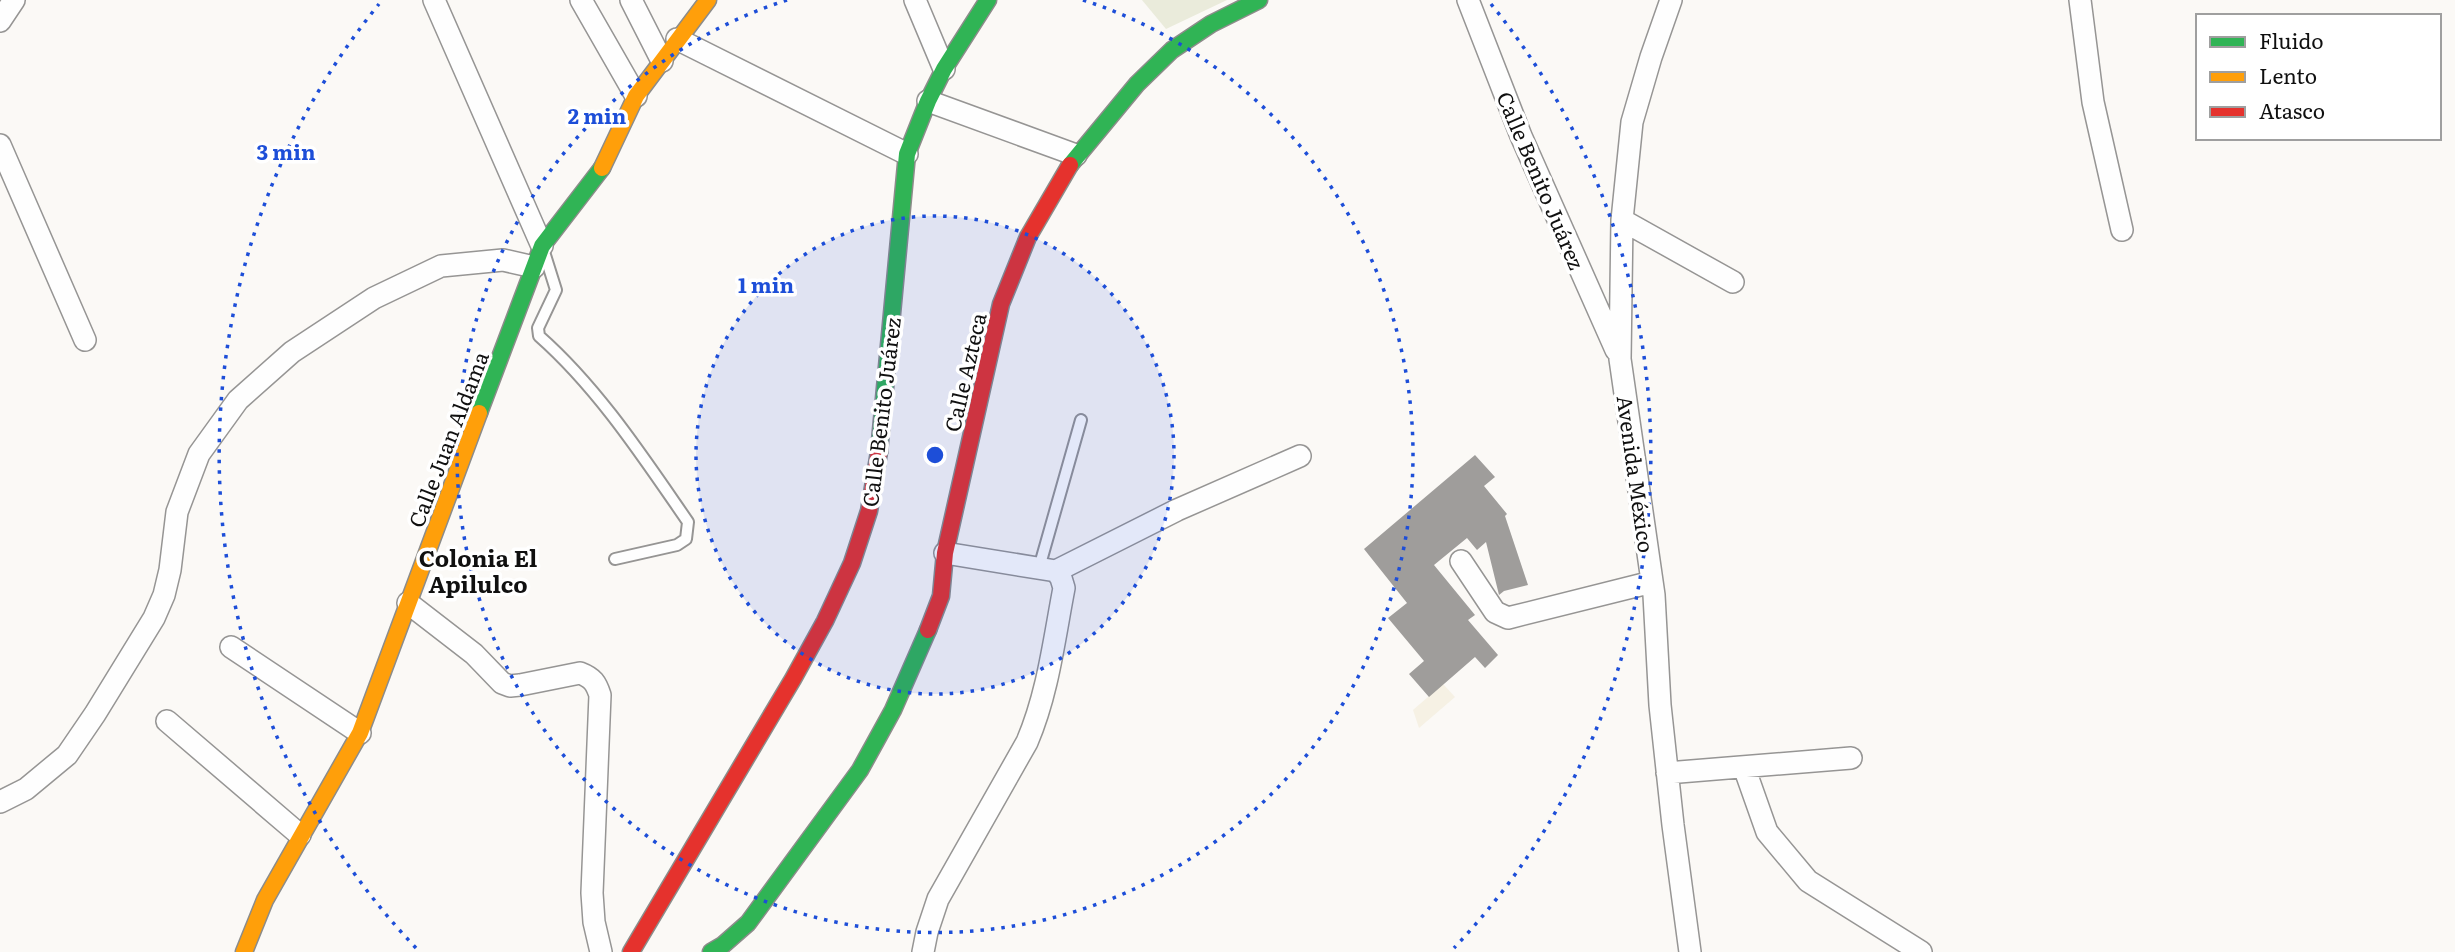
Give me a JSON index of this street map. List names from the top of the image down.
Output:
{
  "streets": {
    "street": [
      "Calle Benito Juárez",
      "Calle Azteca",
      "Calle Juan Aldama",
      "Avenida México"
    ]
  },
  "crossings": [
    ["Calle Benito Juárez", "Avenida México"]
  ],
  "districts": ["Colonia El Apilulco"],
  "legend": ["Fluido", "Lento", "Atasco"],
  "rings": ["2 min", "3 min", "1 min"]
}
